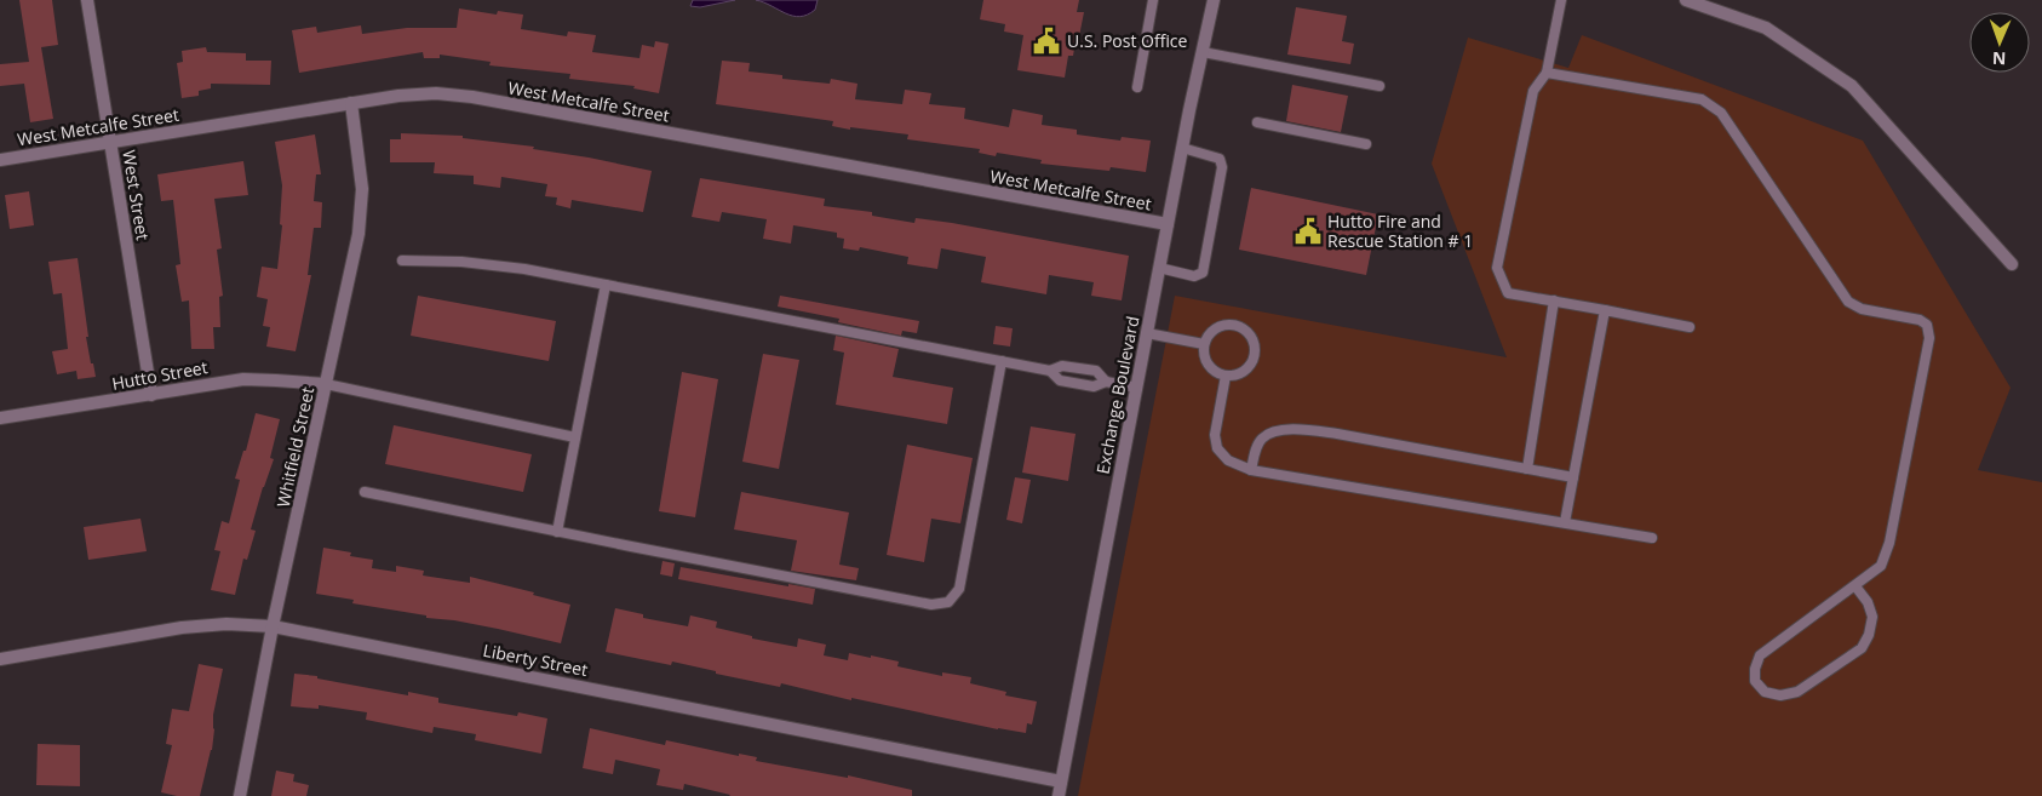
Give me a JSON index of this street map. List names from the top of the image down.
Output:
{
  "streets": {
    "street": [
      "West Metcalfe Street",
      "West Street",
      "Hutto Street",
      "Exchange Boulevard",
      "Whitfield Street",
      "Liberty Street"
    ]
  },
  "crossings": [
    ["West Metcalfe Street", "West Street"],
    ["West Metcalfe Street", "Exchange Boulevard"],
    ["West Metcalfe Street", "Whitfield Street"],
    ["West Street", "Hutto Street"],
    ["Hutto Street", "Whitfield Street"],
    ["Exchange Boulevard", "Liberty Street"],
    ["Whitfield Street", "Liberty Street"]
  ],
  "places": {
    "public building": ["U.S. Post Office", "Hutto Fire and Rescue Station # 1"]
  },
  "north": "bottom"
}
